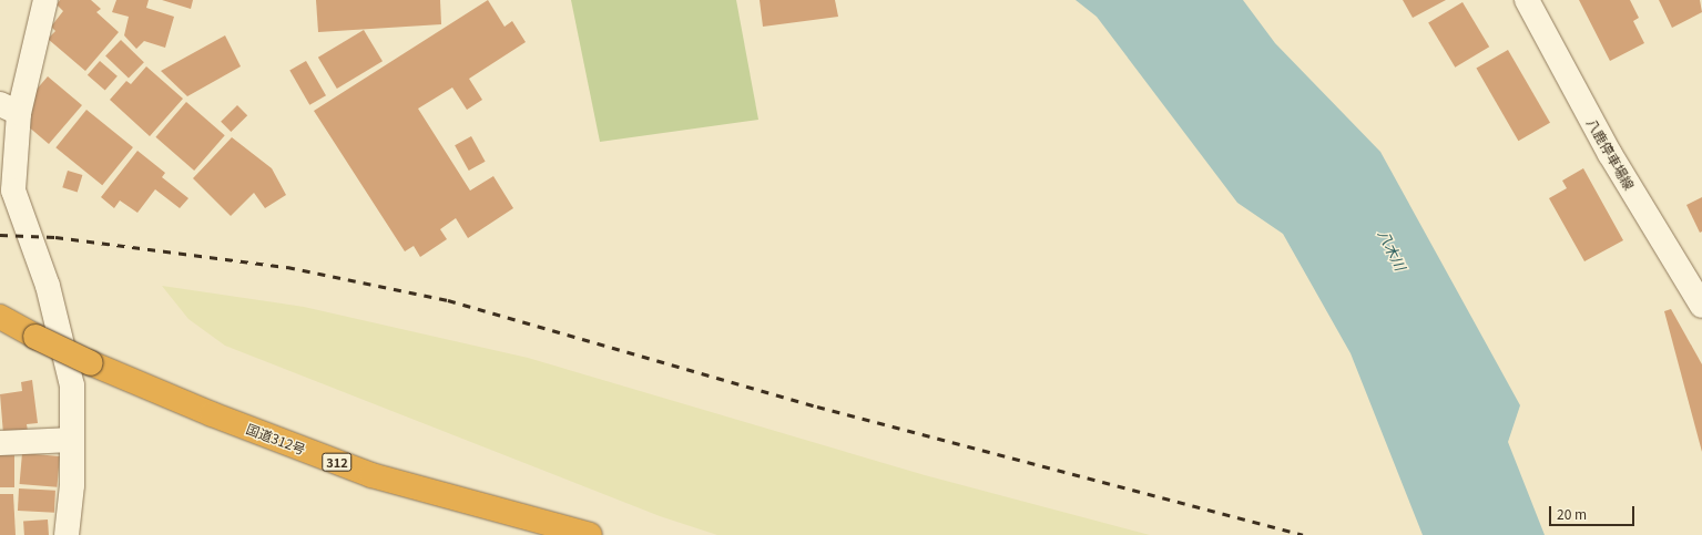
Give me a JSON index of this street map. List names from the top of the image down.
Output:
{
  "streets": {
    "highway": ["国道312号", "312"],
    "street": ["八鹿停車場線"]
  },
  "water": ["八木川"],
  "scale_bar": "20 m"
}
